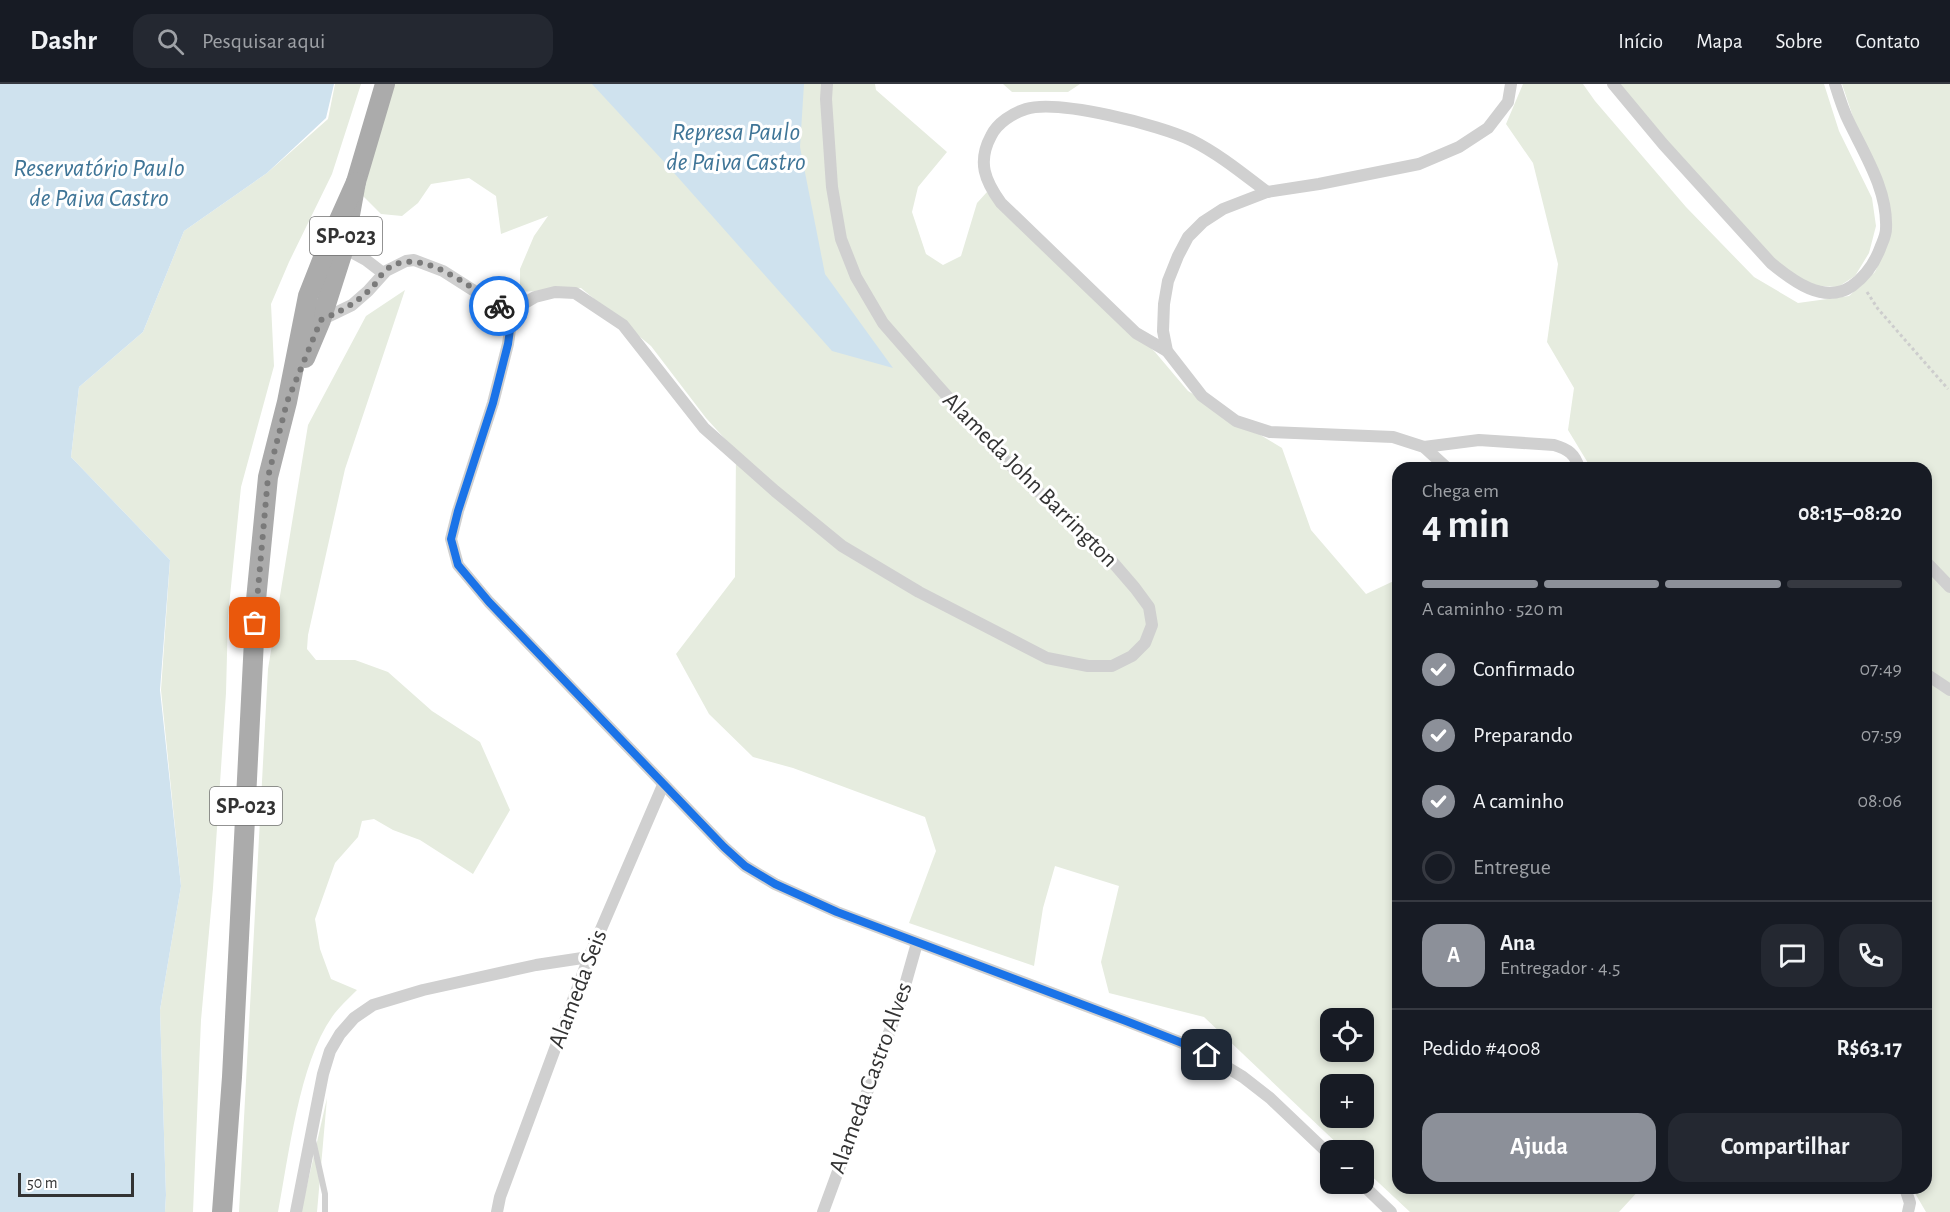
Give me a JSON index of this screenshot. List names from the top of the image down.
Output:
{
  "streets": {
    "main road": ["SP-023"],
    "street": ["Alameda John Barrington", "Alameda Seis", "Alameda Castro Alves"]
  },
  "water": ["Represa Paulo de Paiva Castro", "Reservatório Paulo de Paiva Castro"],
  "scale_bar": "50 m",
  "page": {
    "header": "Dashr",
    "search": "Pesquisar aqui",
    "nav": [
      "Início",
      "Mapa",
      "Sobre",
      "Contato"
    ],
    "heading": ["4 min", "Chega em", "08:15–08:20"],
    "panel": [
      "Ana",
      "Entregador · 4.5",
      "Pedido #4008",
      "R$63.17"
    ],
    "bar": "A caminho · 520 m",
    "list": [
      ["Confirmado", "07:49"],
      ["Preparando", "07:59"],
      ["A caminho", "08:06"],
      "Entregue"
    ],
    "round": "A",
    "map_buttons": ["+", "−"],
    "buttons": ["Ajuda", "Compartilhar"],
    "scale": "50 m"
  }
}
